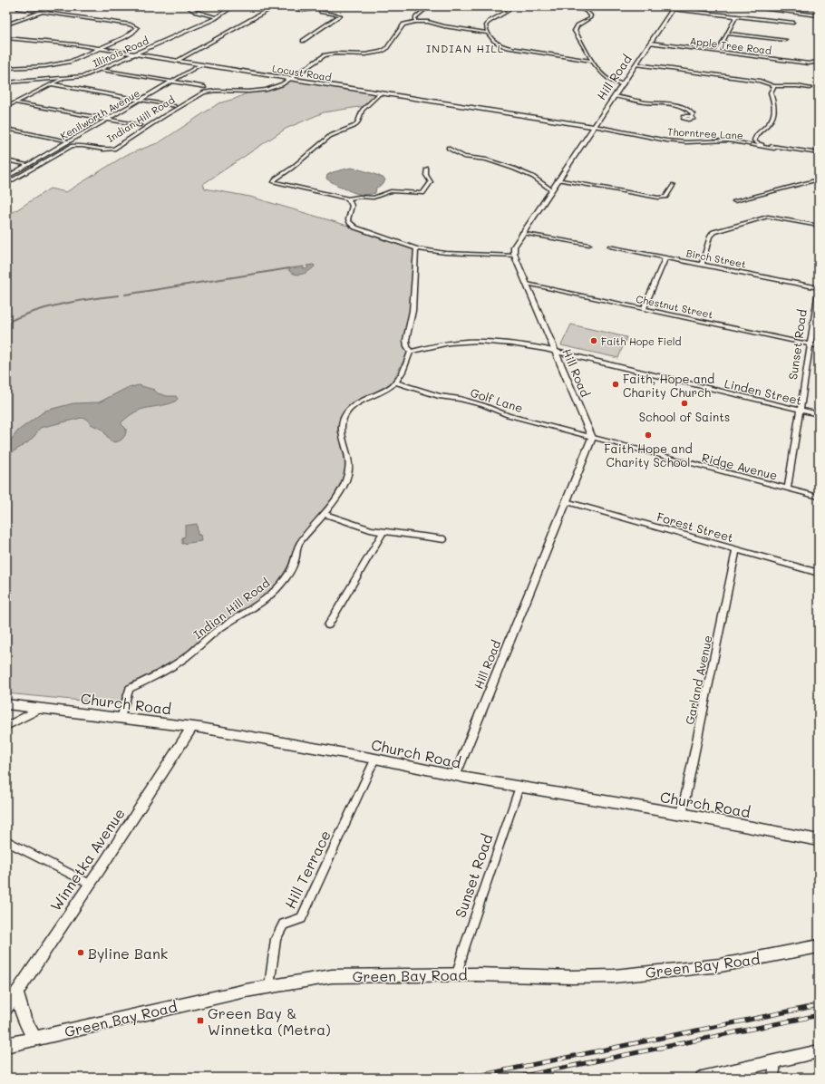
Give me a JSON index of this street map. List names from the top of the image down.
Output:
{
  "streets": {
    "main road": ["Green Bay Road"],
    "street": [
      "Apple Tree Road",
      "Illinois Road",
      "Locust Road",
      "Hill Road",
      "Kenilworth Avenue",
      "Indian Hill Road",
      "Thorntree Lane",
      "Birch Street",
      "Chestnut Street",
      "Sunset Road",
      "Linden Street",
      "Golf Lane",
      "Ridge Avenue",
      "Forest Street",
      "Garland Avenue",
      "Church Road",
      "Winnetka Avenue",
      "Hill Terrace"
    ]
  },
  "crossings": [
    ["Apple Tree Road", "Hill Road"],
    ["Illinois Road", "Locust Road"],
    ["Locust Road", "Hill Road"],
    ["Locust Road", "Kenilworth Avenue"],
    ["Locust Road", "Indian Hill Road"],
    ["Locust Road", "Thorntree Lane"],
    ["Hill Road", "Thorntree Lane"],
    ["Hill Road", "Chestnut Street"],
    ["Hill Road", "Linden Street"],
    ["Hill Road", "Golf Lane"],
    ["Hill Road", "Ridge Avenue"],
    ["Hill Road", "Forest Street"],
    ["Hill Road", "Church Road"],
    ["Indian Hill Road", "Golf Lane"],
    ["Indian Hill Road", "Church Road"],
    ["Birch Street", "Sunset Road"],
    ["Chestnut Street", "Sunset Road"],
    ["Sunset Road", "Linden Street"],
    ["Sunset Road", "Ridge Avenue"],
    ["Sunset Road", "Church Road"],
    ["Sunset Road", "Green Bay Road"],
    ["Golf Lane", "Ridge Avenue"],
    ["Forest Street", "Garland Avenue"],
    ["Garland Avenue", "Church Road"],
    ["Church Road", "Winnetka Avenue"],
    ["Church Road", "Hill Terrace"],
    ["Hill Terrace", "Green Bay Road"]
  ],
  "districts": ["INDIAN HILL"],
  "places": {
    "other": [
      "Faith Hope Field",
      "Faith, Hope and Charity Church",
      "School of Saints",
      "Faith Hope and Charity School",
      "Byline Bank"
    ],
    "transit": ["Green Bay & Winnetka (Metra)"]
  }
}
